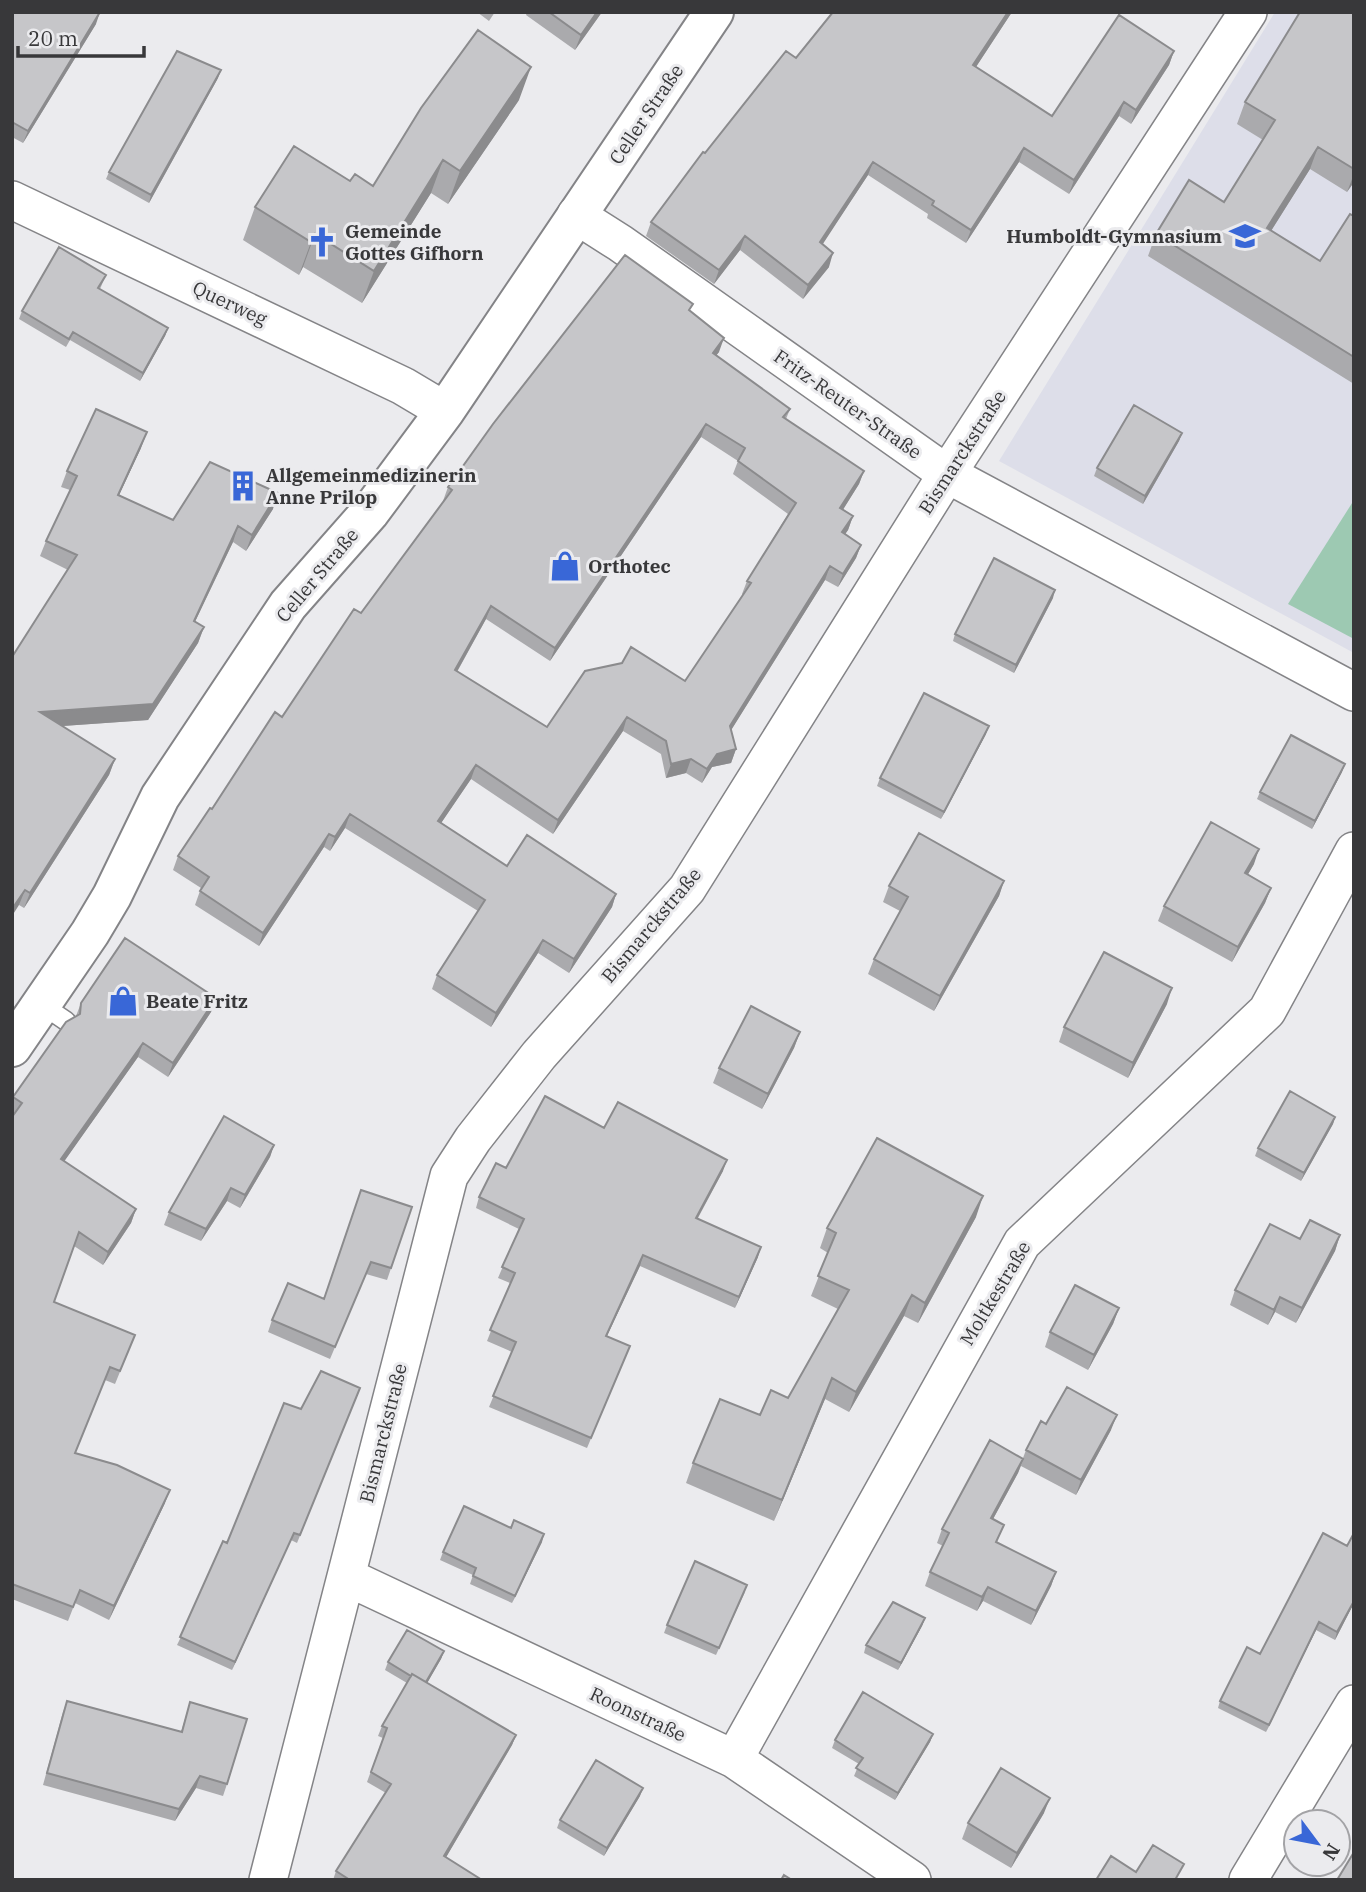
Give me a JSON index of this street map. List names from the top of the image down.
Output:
{
  "streets": {
    "street": [
      "Celler Straße",
      "Querweg",
      "Fritz-Reuter-Straße",
      "Bismarckstraße",
      "Moltkestraße",
      "Roonstraße"
    ]
  },
  "crossings": [
    ["Celler Straße", "Querweg"],
    ["Celler Straße", "Fritz-Reuter-Straße"],
    ["Fritz-Reuter-Straße", "Bismarckstraße"],
    ["Bismarckstraße", "Roonstraße"],
    ["Moltkestraße", "Roonstraße"]
  ],
  "places": {
    "school or university": ["Humboldt-Gymnasium"],
    "church": ["Gemeinde Gottes Gifhorn"],
    "building": ["Allgemeinmedizinerin Anne Prilop"],
    "shop": ["Orthotec", "Beate Fritz"]
  },
  "scale_bar": "20 m",
  "north": "bottom right"
}
